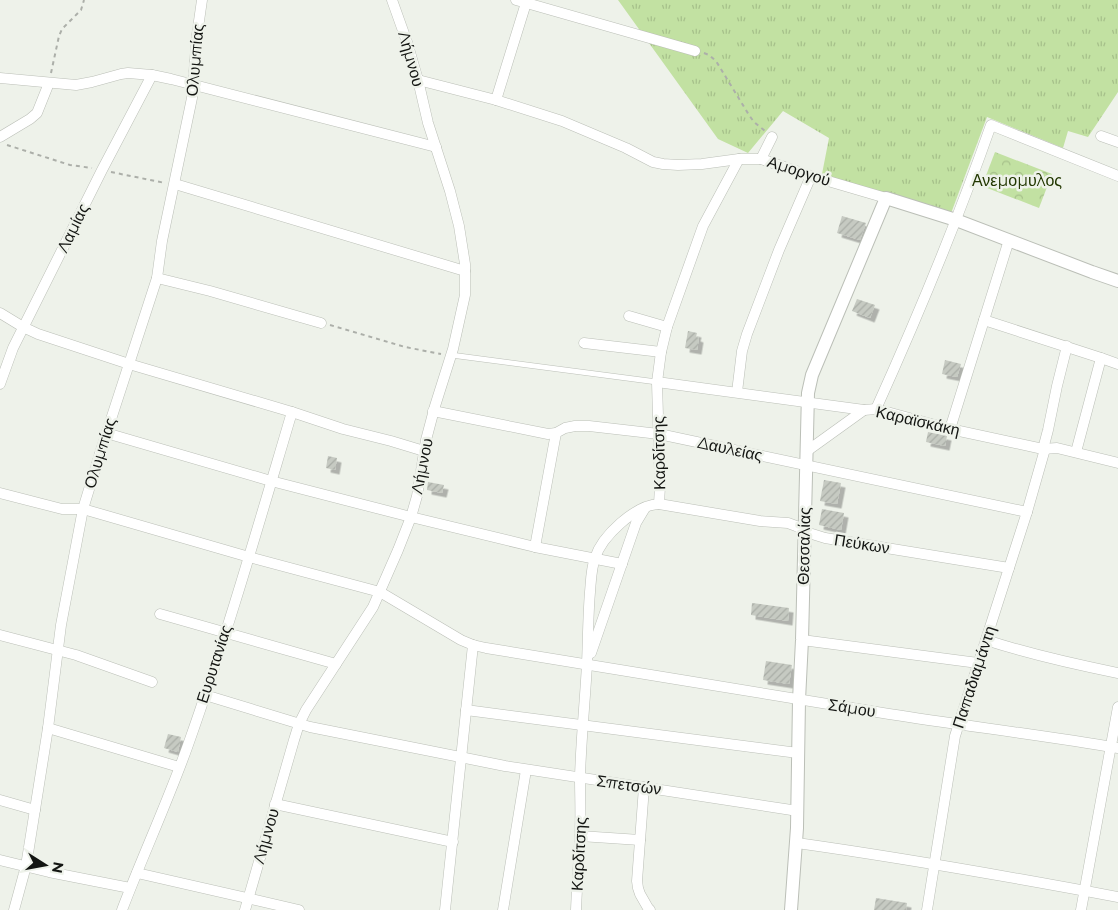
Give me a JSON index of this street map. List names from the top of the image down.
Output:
{
  "streets": {
    "street": [
      "Λήμνου",
      "Ολυμπίας",
      "Αμοργού",
      "Λαμίας",
      "Καραϊσκάκη",
      "Δαυλείας",
      "Καρδίτσης",
      "Πεύκων",
      "Θεσσαλίας",
      "Ευρυτανίας",
      "Παπαδιαμάντη",
      "Σάμου",
      "Σπετσών"
    ]
  },
  "crossings": [
    ["Λήμνου", "Αμοργού"],
    ["Λήμνου", "Δαυλείας"],
    ["Λήμνου", "Σάμου"],
    ["Λήμνου", "Σπετσών"],
    ["Ολυμπίας", "Σάμου"],
    ["Αμοργού", "Καρδίτσης"],
    ["Αμοργού", "Θεσσαλίας"],
    ["Καραϊσκάκη", "Καρδίτσης"],
    ["Καραϊσκάκη", "Θεσσαλίας"],
    ["Καραϊσκάκη", "Παπαδιαμάντη"],
    ["Δαυλείας", "Καρδίτσης"],
    ["Δαυλείας", "Θεσσαλίας"],
    ["Δαυλείας", "Παπαδιαμάντη"],
    ["Καρδίτσης", "Πεύκων"],
    ["Καρδίτσης", "Σάμου"],
    ["Καρδίτσης", "Σπετσών"],
    ["Πεύκων", "Θεσσαλίας"],
    ["Πεύκων", "Παπαδιαμάντη"],
    ["Θεσσαλίας", "Σάμου"],
    ["Θεσσαλίας", "Σπετσών"],
    ["Ευρυτανίας", "Σάμου"],
    ["Ευρυτανίας", "Σπετσών"],
    ["Παπαδιαμάντη", "Σάμου"]
  ],
  "parks": ["Ανεμομυλος"],
  "north": "right"
}
